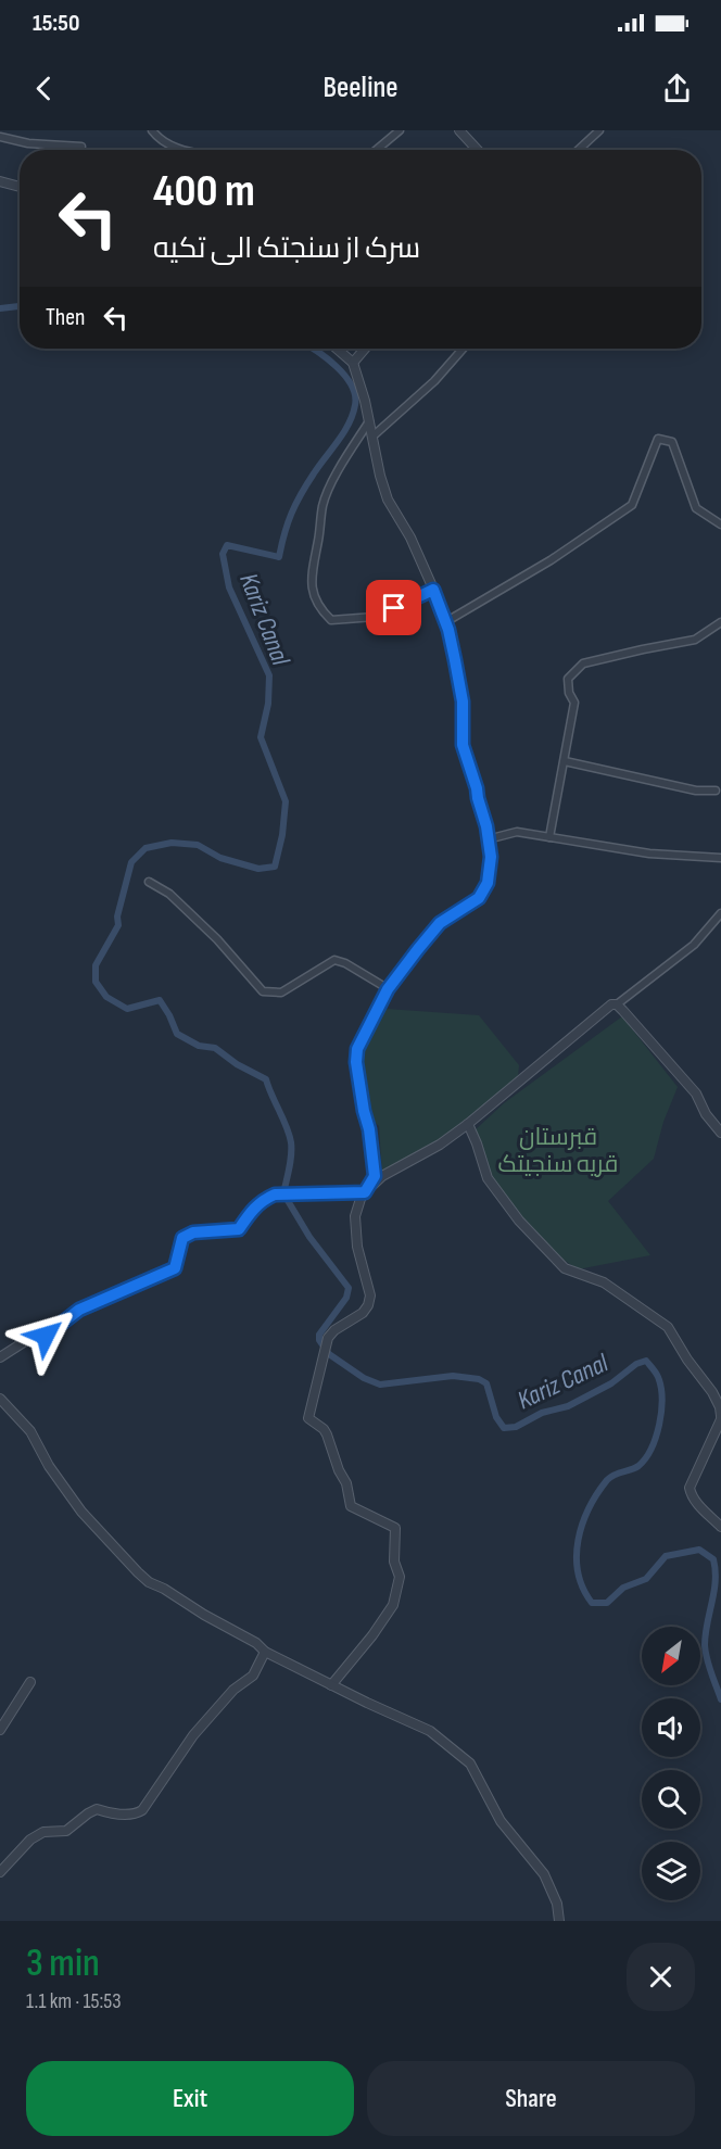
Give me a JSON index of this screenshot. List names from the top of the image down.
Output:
{
  "water": ["Kariz Canal"],
  "parks": ["قبرستان قریه سنجیتک"],
  "north": "bottom left",
  "page": {
    "status": "15:50",
    "header": "Beeline",
    "turn": ["400 m", "سرک از سنجتک الی تکیه"],
    "then": "Then",
    "heading": ["3 min", "1.1 km · 15:53"],
    "buttons": ["Exit", "Share"]
  }
}
